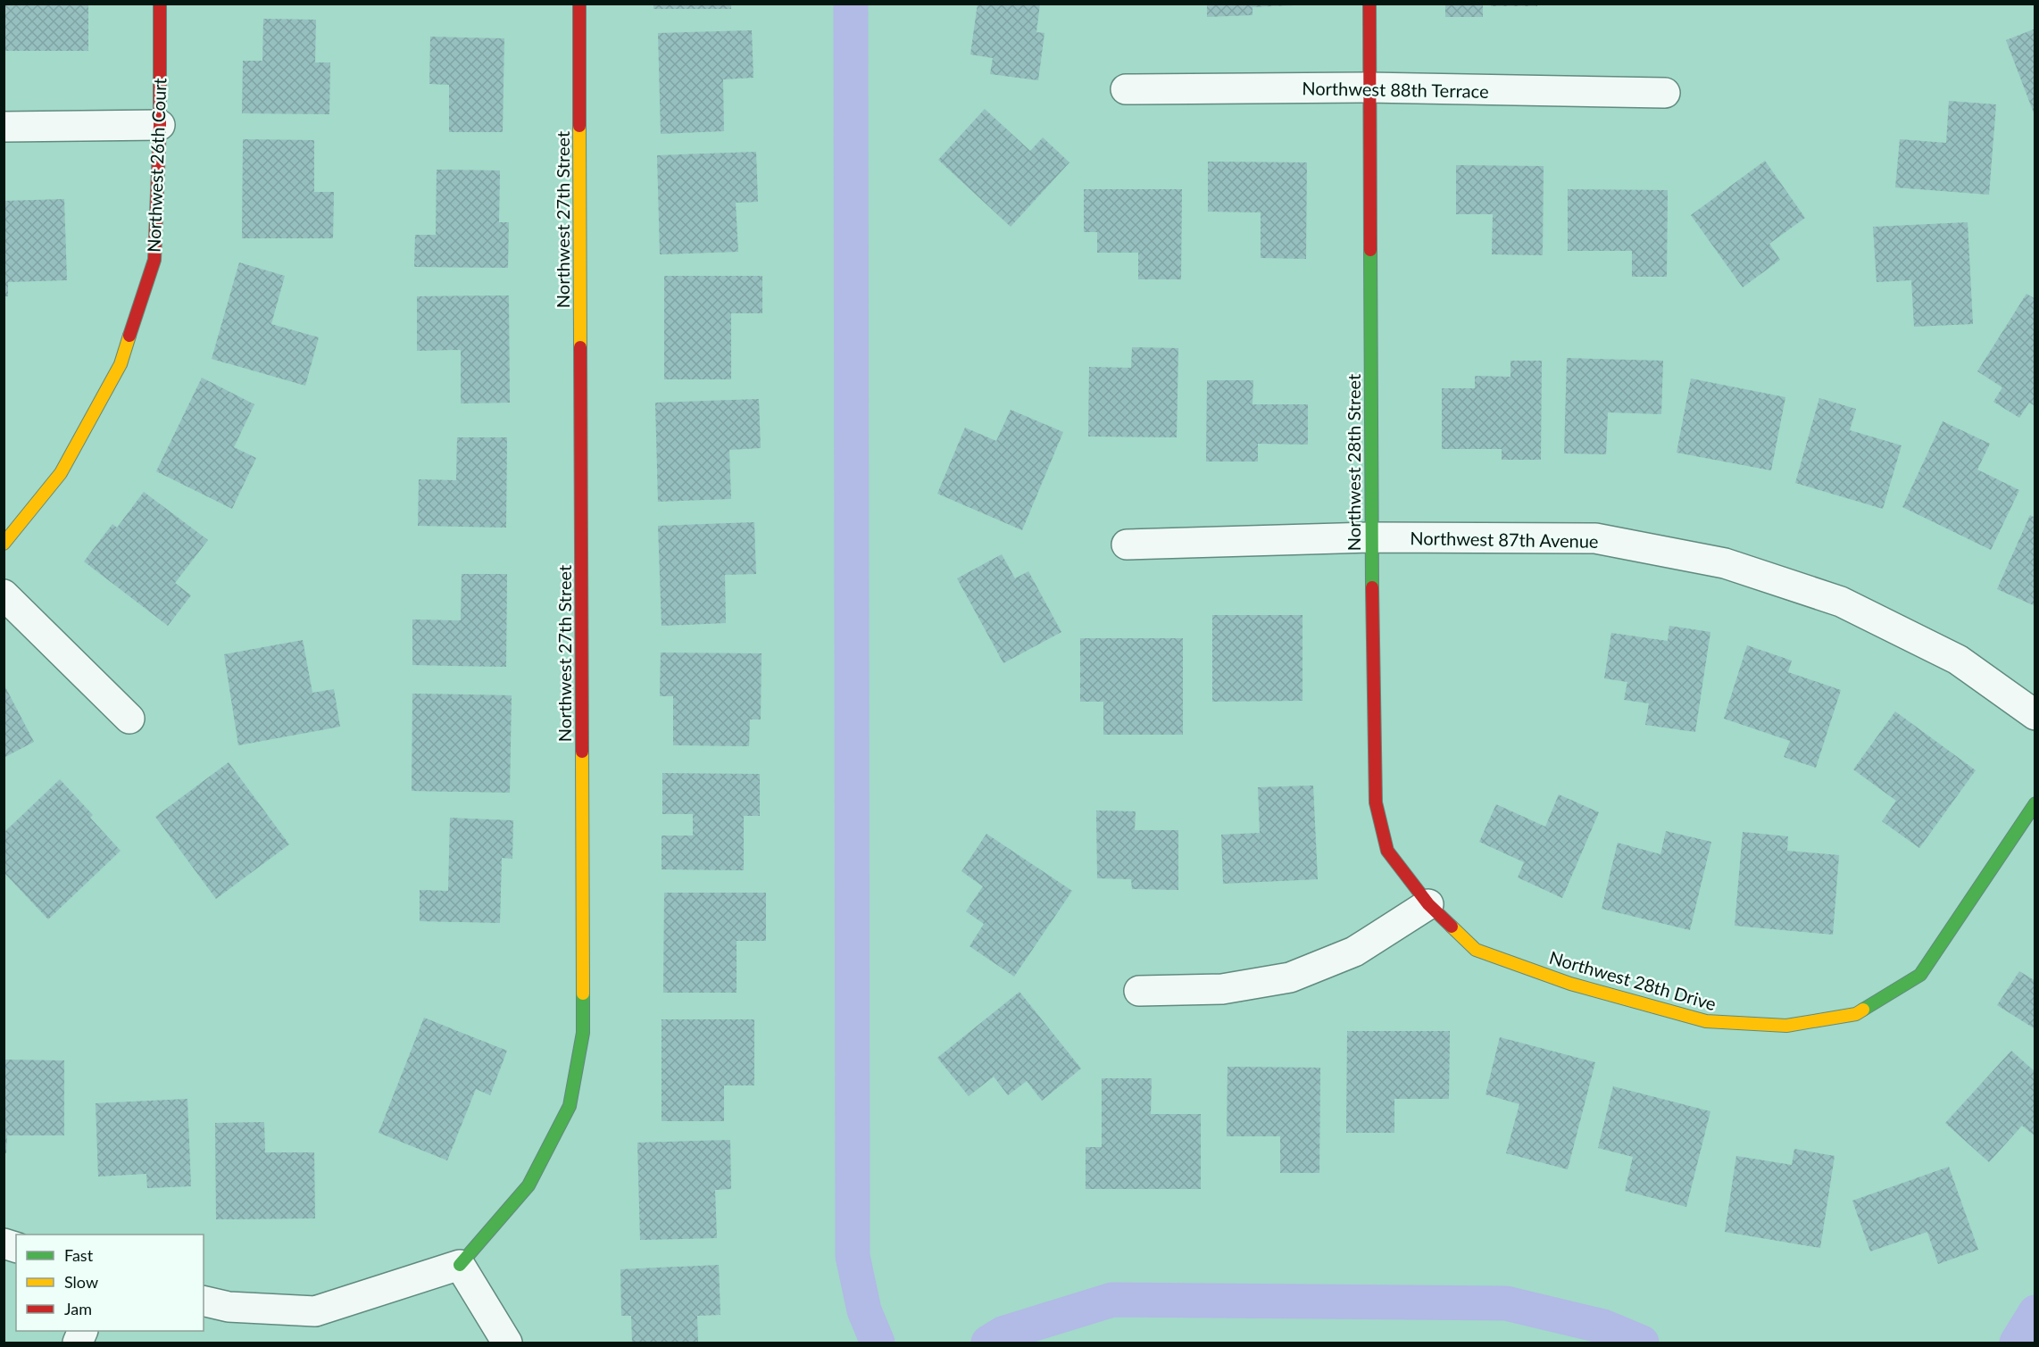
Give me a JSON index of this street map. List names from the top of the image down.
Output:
{
  "streets": {
    "street": [
      "Northwest 88th Terrace",
      "Northwest 26th Court",
      "Northwest 27th Street",
      "Northwest 28th Street",
      "Northwest 87th Avenue",
      "Northwest 28th Drive"
    ]
  },
  "crossings": [
    ["Northwest 88th Terrace", "Northwest 28th Street"],
    ["Northwest 28th Street", "Northwest 87th Avenue"],
    ["Northwest 28th Street", "Northwest 28th Drive"]
  ],
  "legend": ["Fast", "Slow", "Jam"]
}
